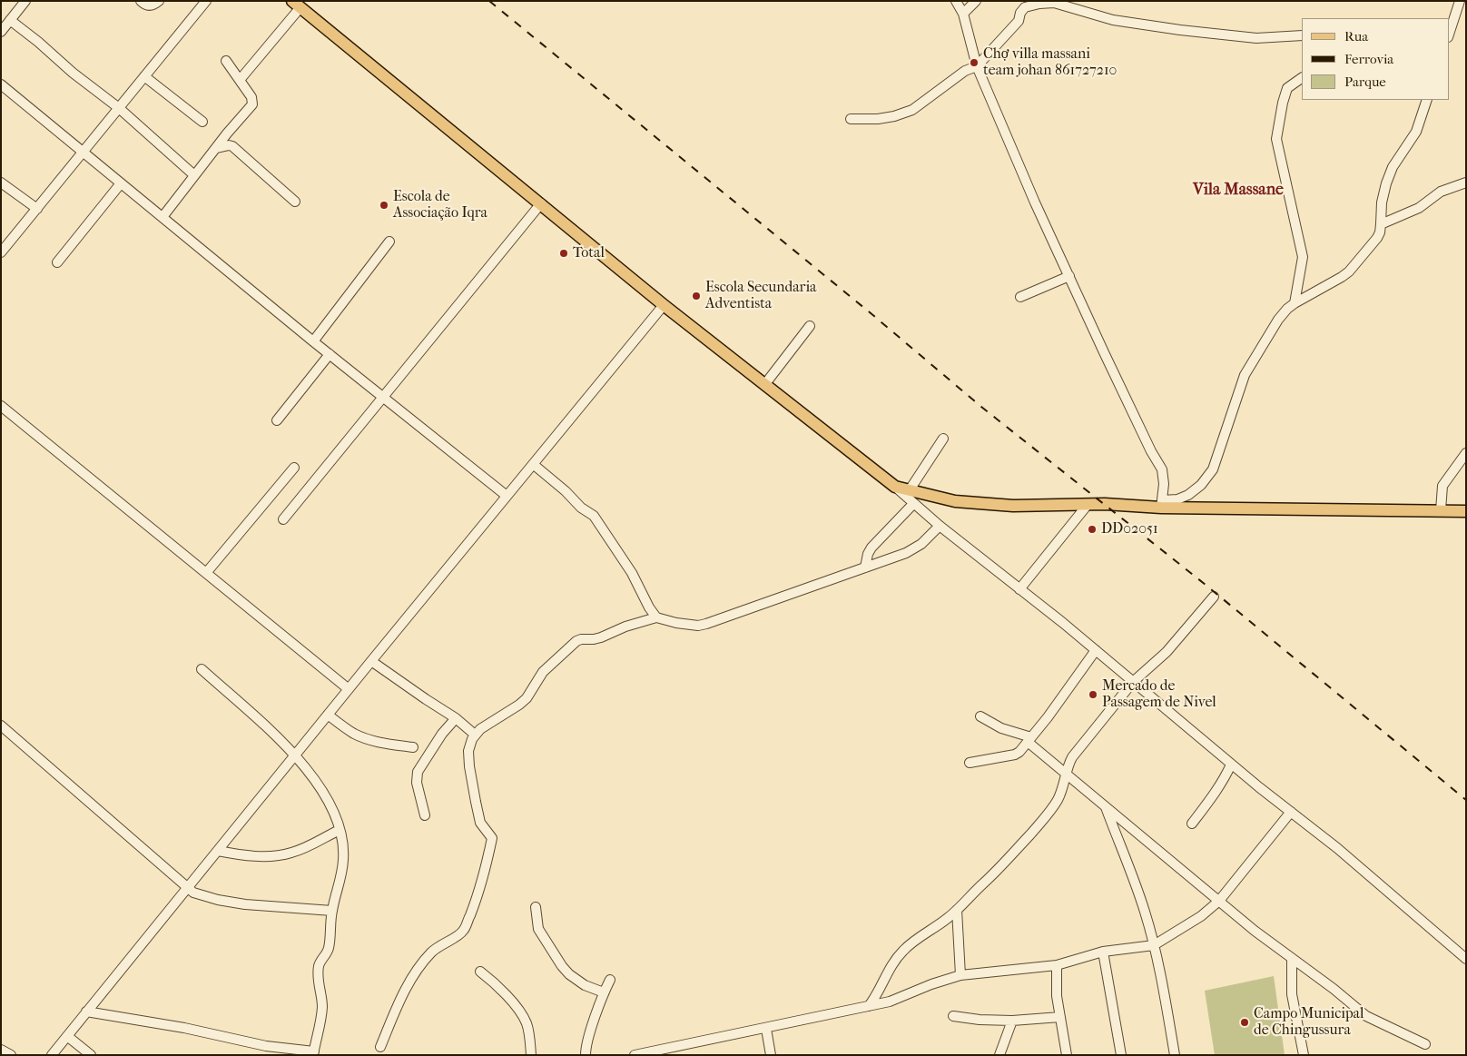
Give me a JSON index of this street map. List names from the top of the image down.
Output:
{
  "districts": ["Vila Massane"],
  "places": [
    "Chợ villa massani team johan 861727210",
    "Escola de Associação Iqra",
    "Total",
    "Escola Secundaria Adventista",
    "DD02051",
    "Mercado de Passagem de Nivel",
    "Campo Municipal de Chingussura"
  ],
  "legend": ["Rua", "Ferrovia", "Parque"]
}
